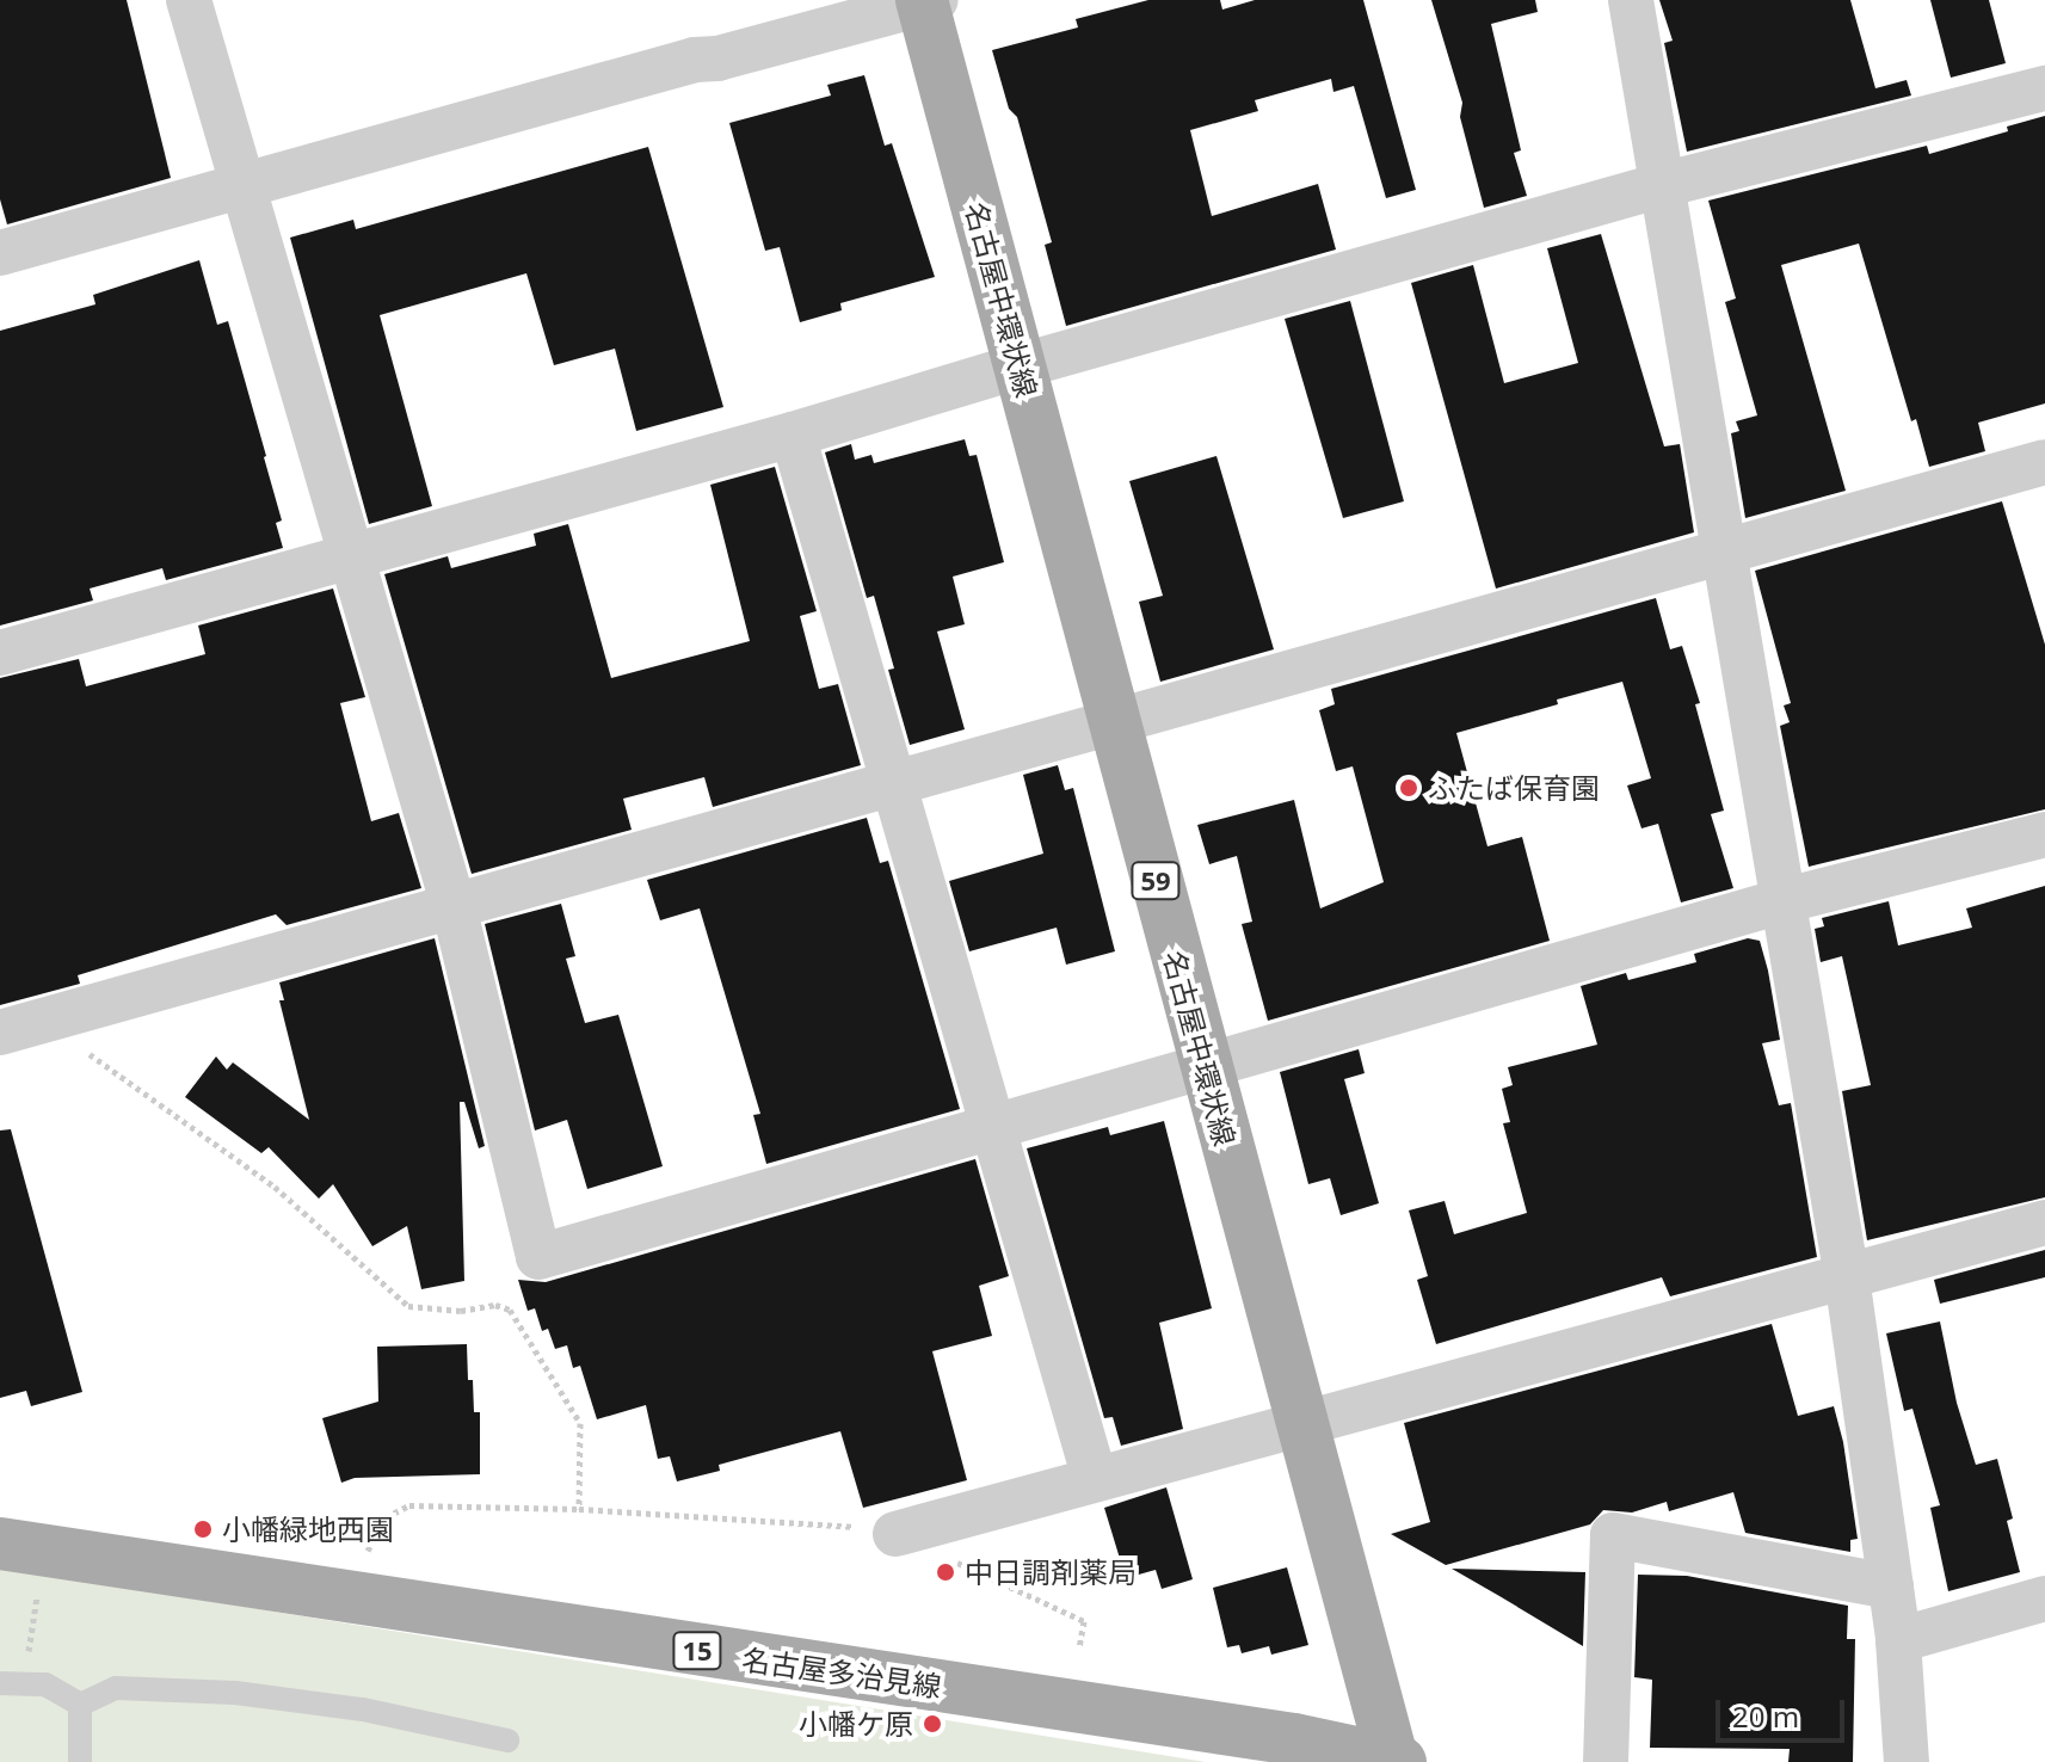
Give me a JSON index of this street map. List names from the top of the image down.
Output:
{
  "streets": {
    "main road": [
      "名古屋中環状線",
      "59",
      "15",
      "名古屋多治見線"
    ]
  },
  "crossings": [
    ["名古屋中環状線", "名古屋多治見線"]
  ],
  "places": [
    "ふたば保育園",
    "小幡緑地西園",
    "中日調剤薬局",
    "小幡ケ原"
  ],
  "scale_bar": "20 m"
}
